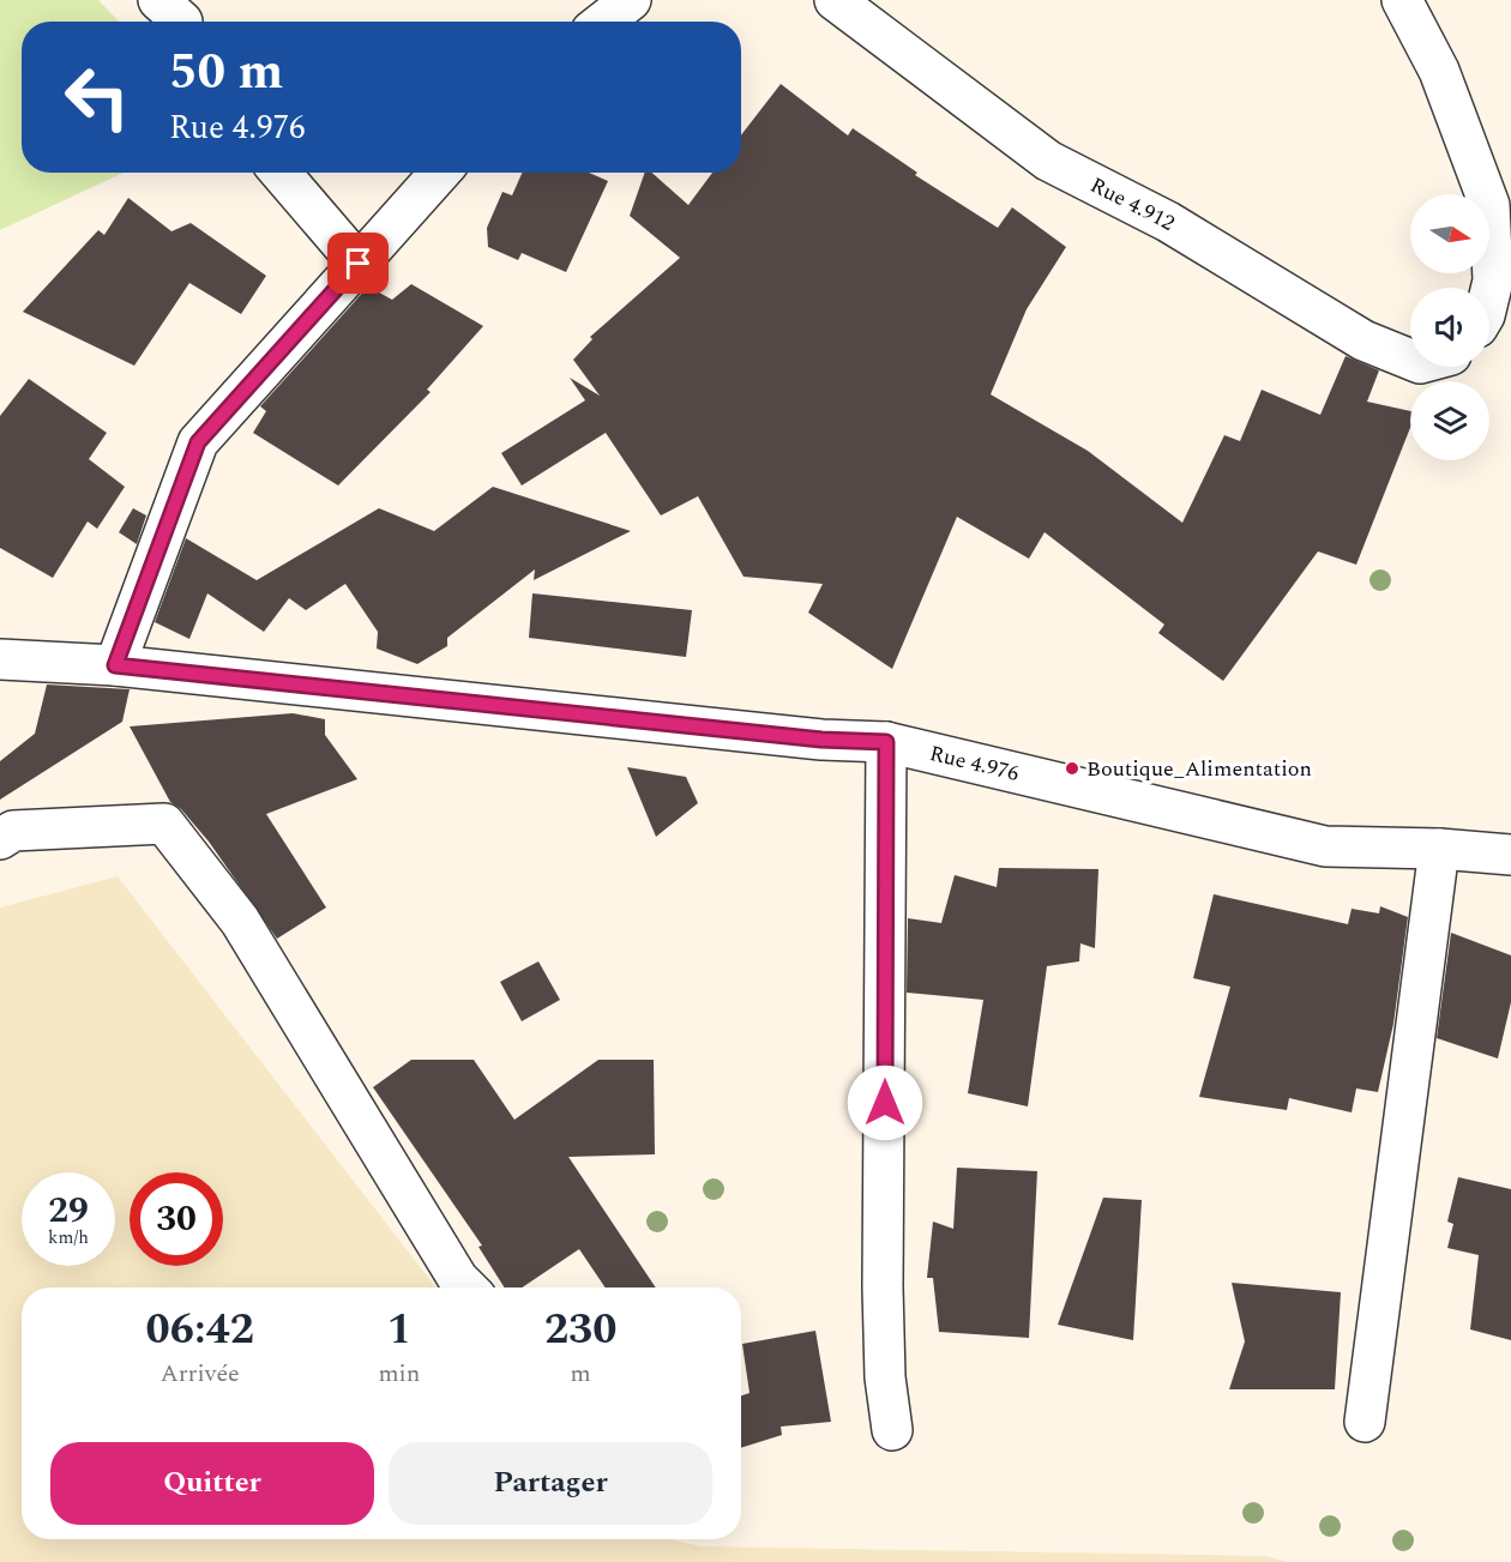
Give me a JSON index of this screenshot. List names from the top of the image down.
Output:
{
  "streets": {
    "street": ["Rue 4.912", "Rue 4.976"]
  },
  "places": ["Boutique_Alimentation"],
  "north": "right",
  "page": {
    "turn": ["50 m", "Rue 4.976"],
    "speed": "29 km/h",
    "limit": "30",
    "eta": [
      "06:42",
      "Arrivée",
      "1",
      "min",
      "230",
      "m"
    ],
    "buttons": ["Quitter", "Partager"]
  }
}
